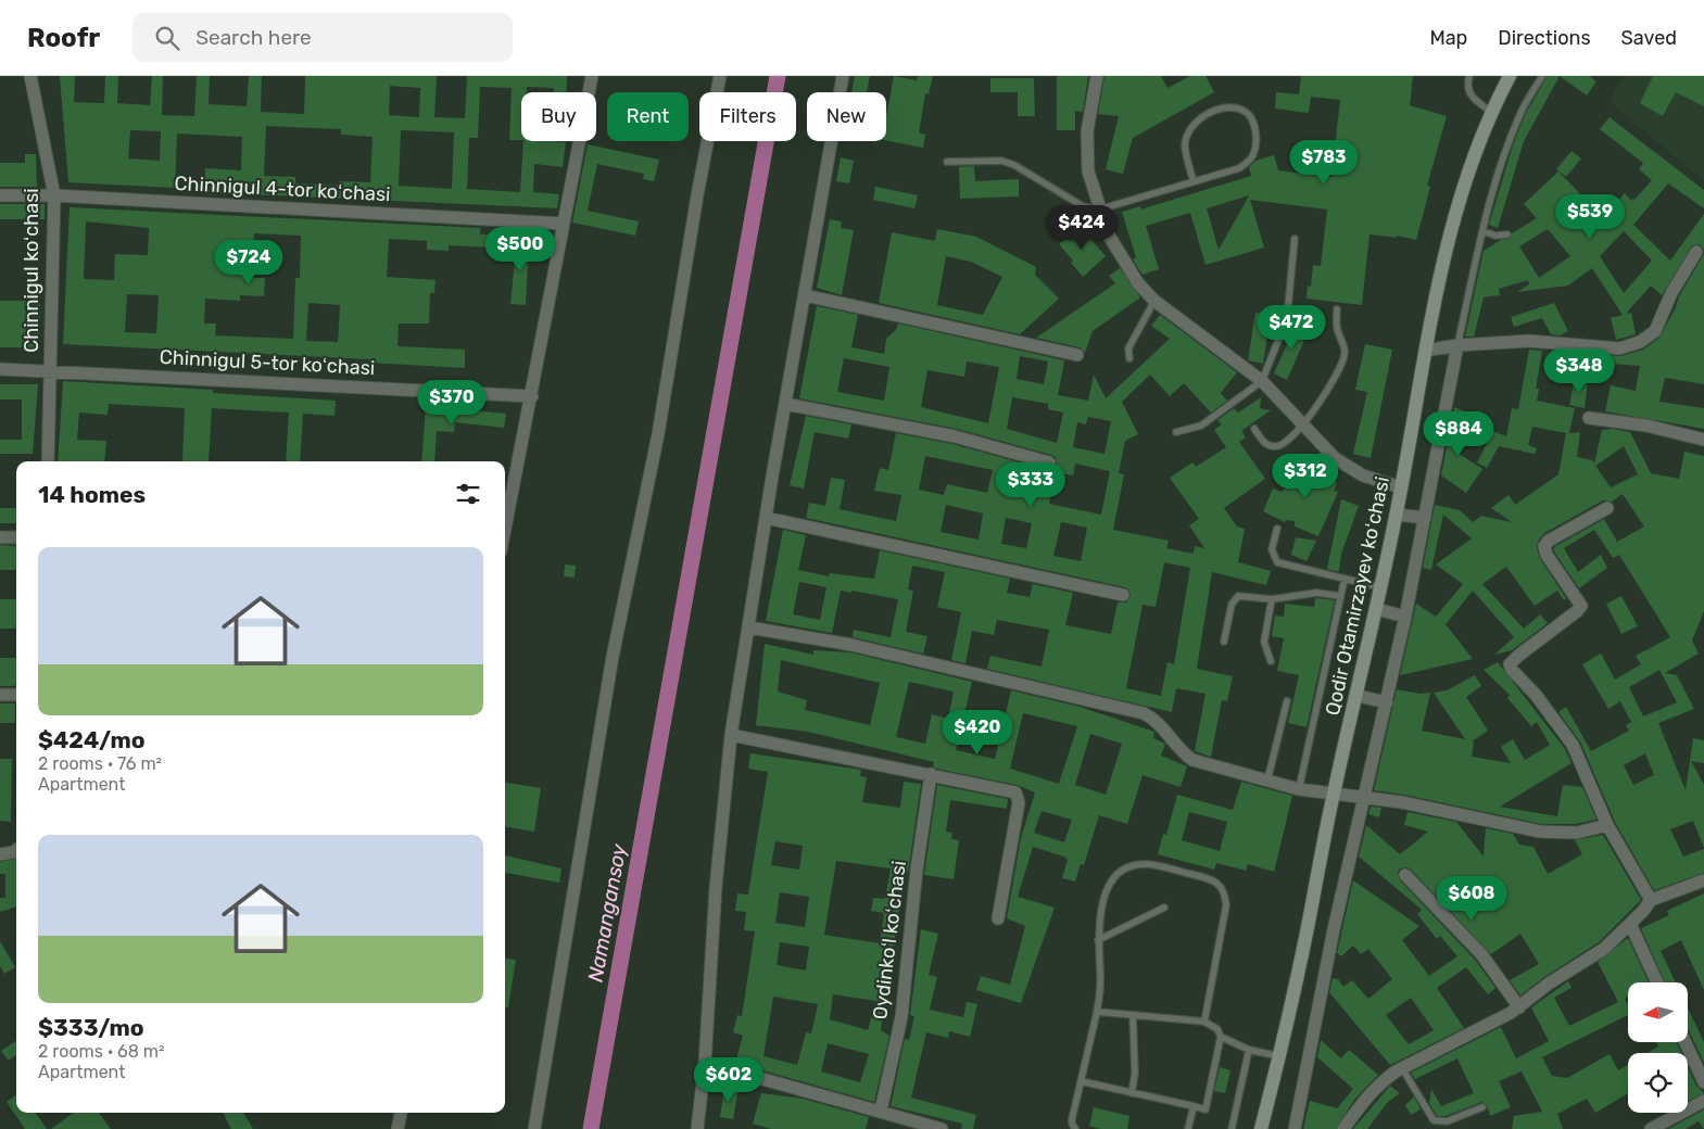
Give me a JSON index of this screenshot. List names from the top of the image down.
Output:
{
  "streets": {
    "main road": ["Qodir Otamirzayev koʻchasi"],
    "street": [
      "Chinnigul 4-tor koʻchasi",
      "Chinnigul koʻchasi",
      "Chinnigul 5-tor koʻchasi",
      "Oydinkoʻl koʻchasi"
    ]
  },
  "crossings": [
    ["Chinnigul 4-tor koʻchasi", "Chinnigul koʻchasi"],
    ["Chinnigul koʻchasi", "Chinnigul 5-tor koʻchasi"]
  ],
  "water": ["Namangansoy"],
  "north": "left",
  "page": {
    "header": "Roofr",
    "search": "Search here",
    "nav": ["Map", "Directions", "Saved"],
    "chip": [
      "Buy",
      "Rent",
      "Filters",
      "New"
    ],
    "price": [
      "$783",
      "$539",
      "$424",
      "$500",
      "$724",
      "$472",
      "$348",
      "$370",
      "$884",
      "$312",
      "$333",
      "$420",
      "$608",
      "$602"
    ],
    "heading": "14 homes",
    "list": [
      {
        "name": "$424/mo",
        "note": "2 rooms · 76 m² · Apartment"
      },
      {
        "name": "$333/mo",
        "note": "2 rooms · 68 m² · Apartment"
      }
    ]
  }
}
